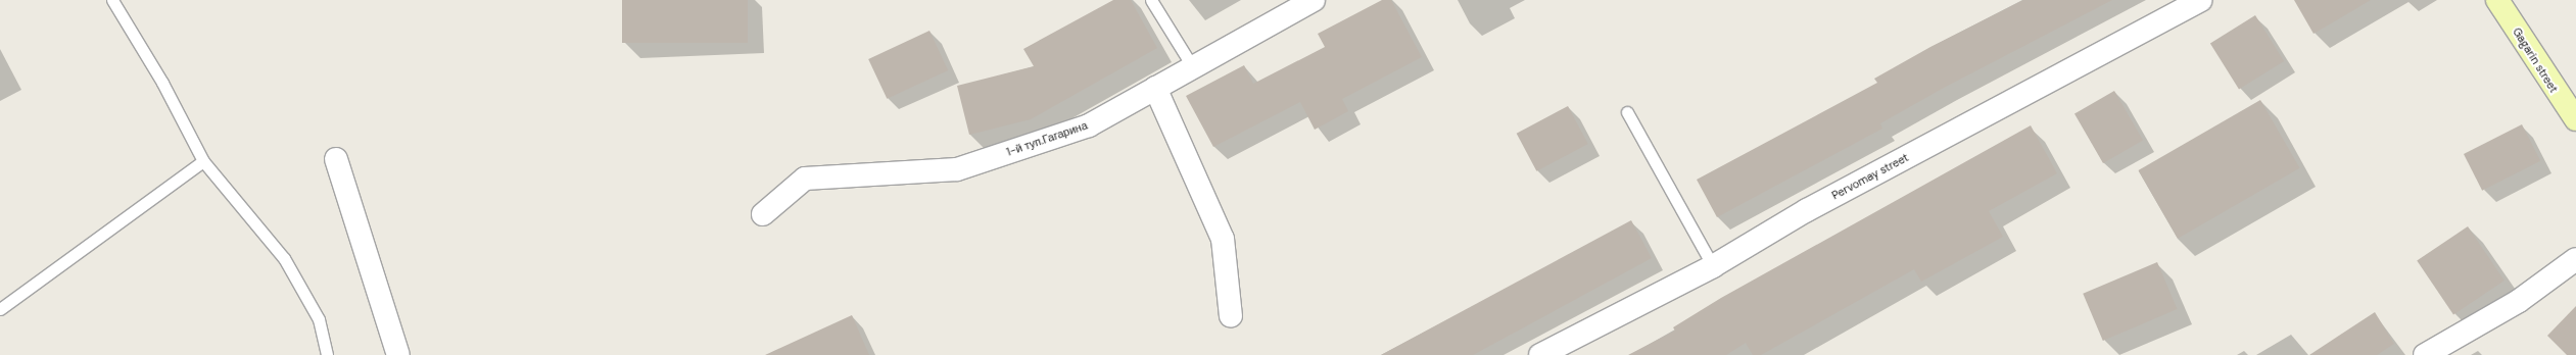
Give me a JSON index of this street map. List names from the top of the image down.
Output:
{
  "streets": {
    "main road": ["Gagarin street"],
    "street": ["1-й туп.Гагарина", "Pervomay street"]
  }
}
